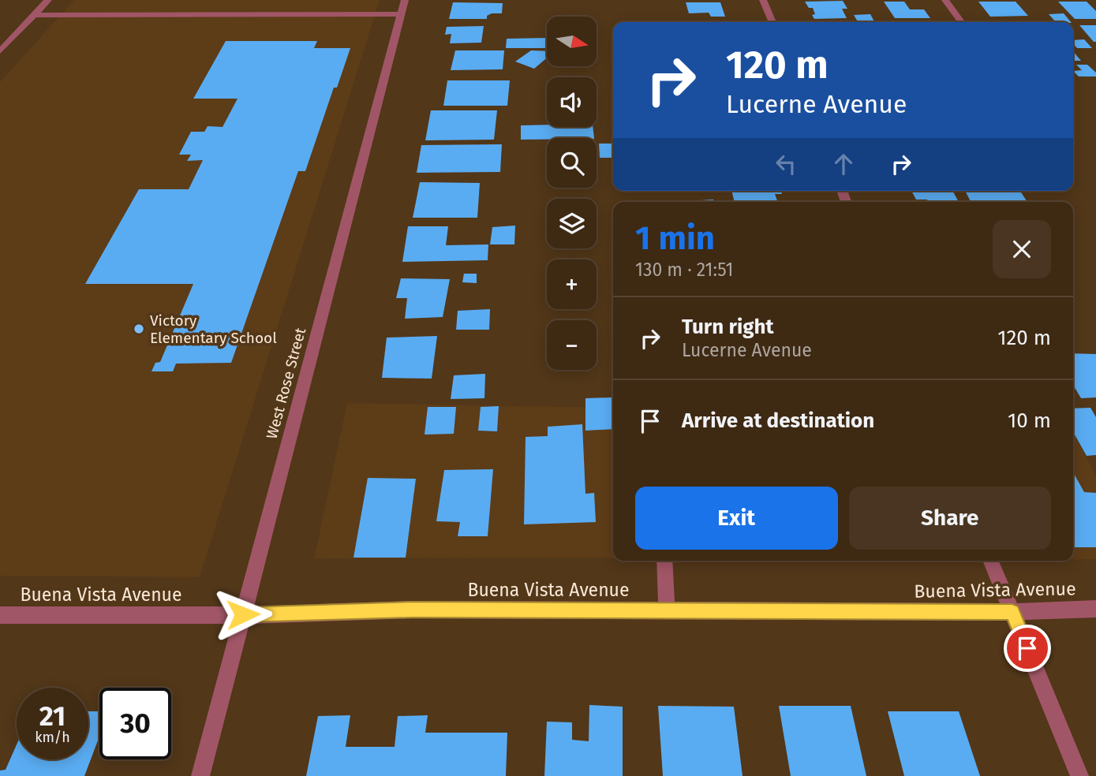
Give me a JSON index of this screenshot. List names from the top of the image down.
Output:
{
  "streets": {
    "street": ["West Rose Street", "Buena Vista Avenue"]
  },
  "crossings": [
    ["West Rose Street", "Buena Vista Avenue"]
  ],
  "places": ["Victory Elementary School"],
  "north": "right",
  "page": {
    "map_buttons": ["+", "−"],
    "turn": ["120 m", "Lucerne Avenue"],
    "heading": ["1 min", "130 m · 21:51"],
    "list": [
      {
        "name": "Turn right",
        "note": "Lucerne Avenue",
        "value": "120 m"
      },
      {
        "name": "Arrive at destination",
        "value": "10 m"
      }
    ],
    "buttons": ["Exit", "Share"],
    "speed": "21 km/h",
    "limit": "30"
  }
}
